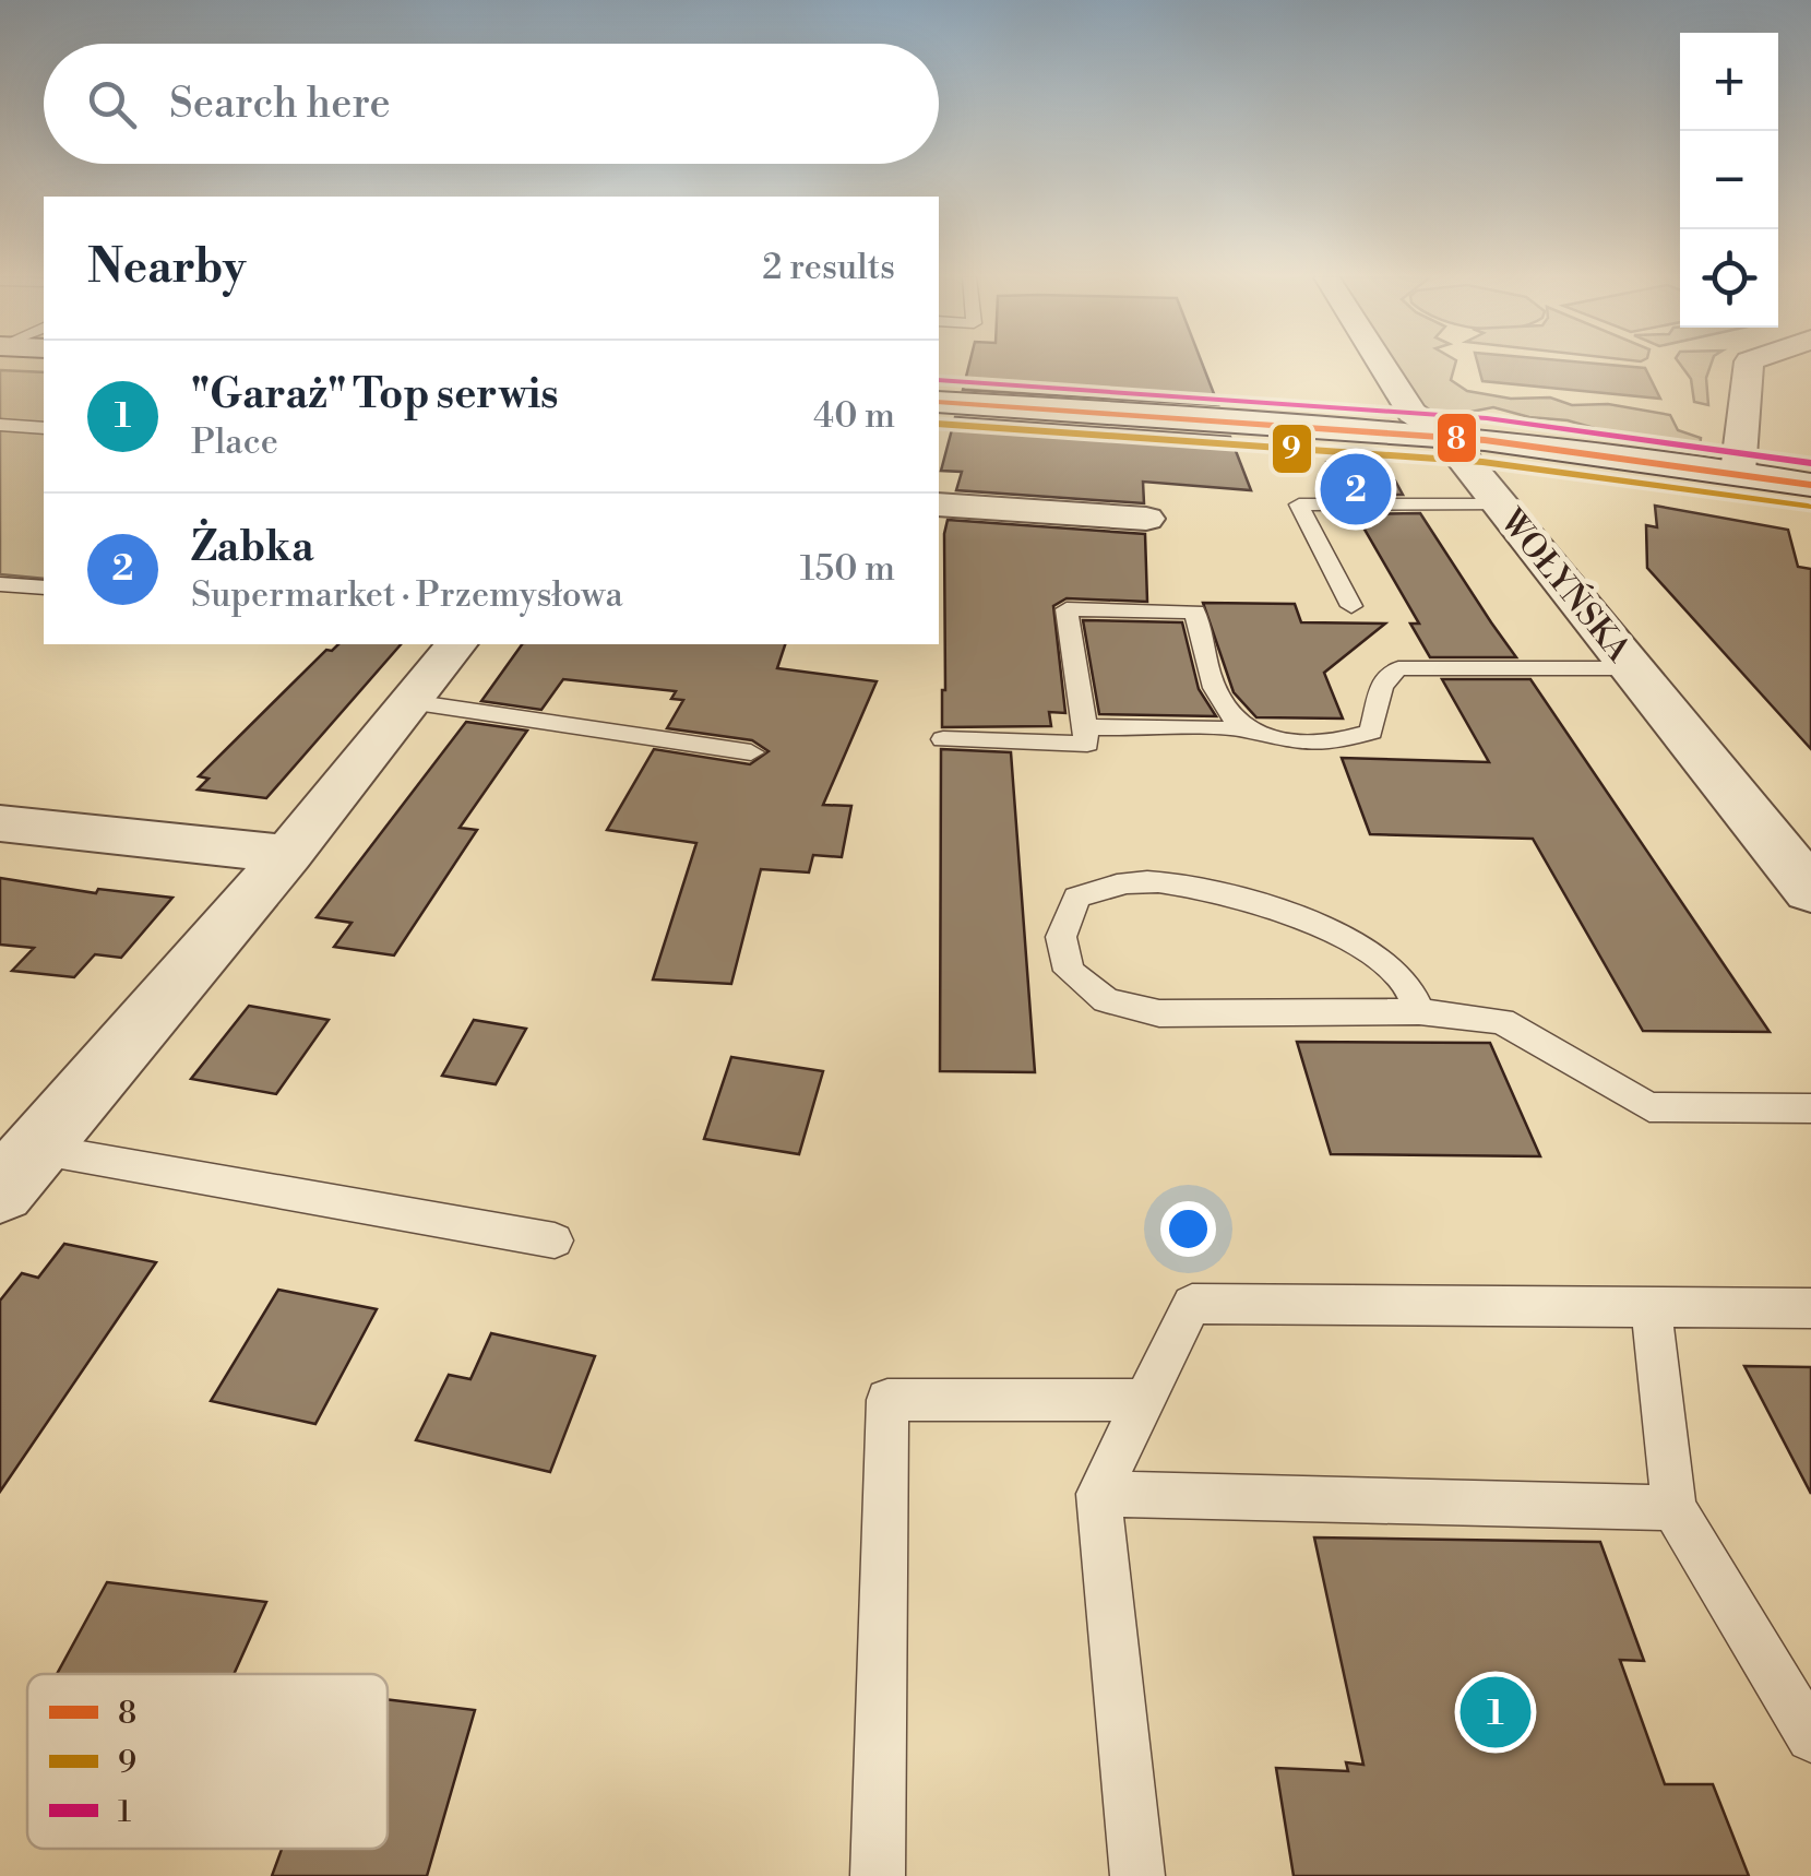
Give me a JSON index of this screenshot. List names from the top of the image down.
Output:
{
  "streets": {
    "main road": ["WOŁYŃSKA"]
  },
  "lines": ["transit line 1", "transit line 8", "transit line 9"],
  "legend": ["8", "9", "1"],
  "page": {
    "map_buttons": ["+", "−"],
    "search": "Search here",
    "heading": ["Nearby", "2 results"],
    "list": [
      {
        "mark": "1",
        "name": "\"Garaż\" Top serwis",
        "note": "Place",
        "value": "40 m"
      },
      {
        "mark": "2",
        "name": "Żabka",
        "note": "Supermarket · Przemysłowa",
        "value": "150 m"
      }
    ],
    "pins": ["2", "1"]
  }
}
